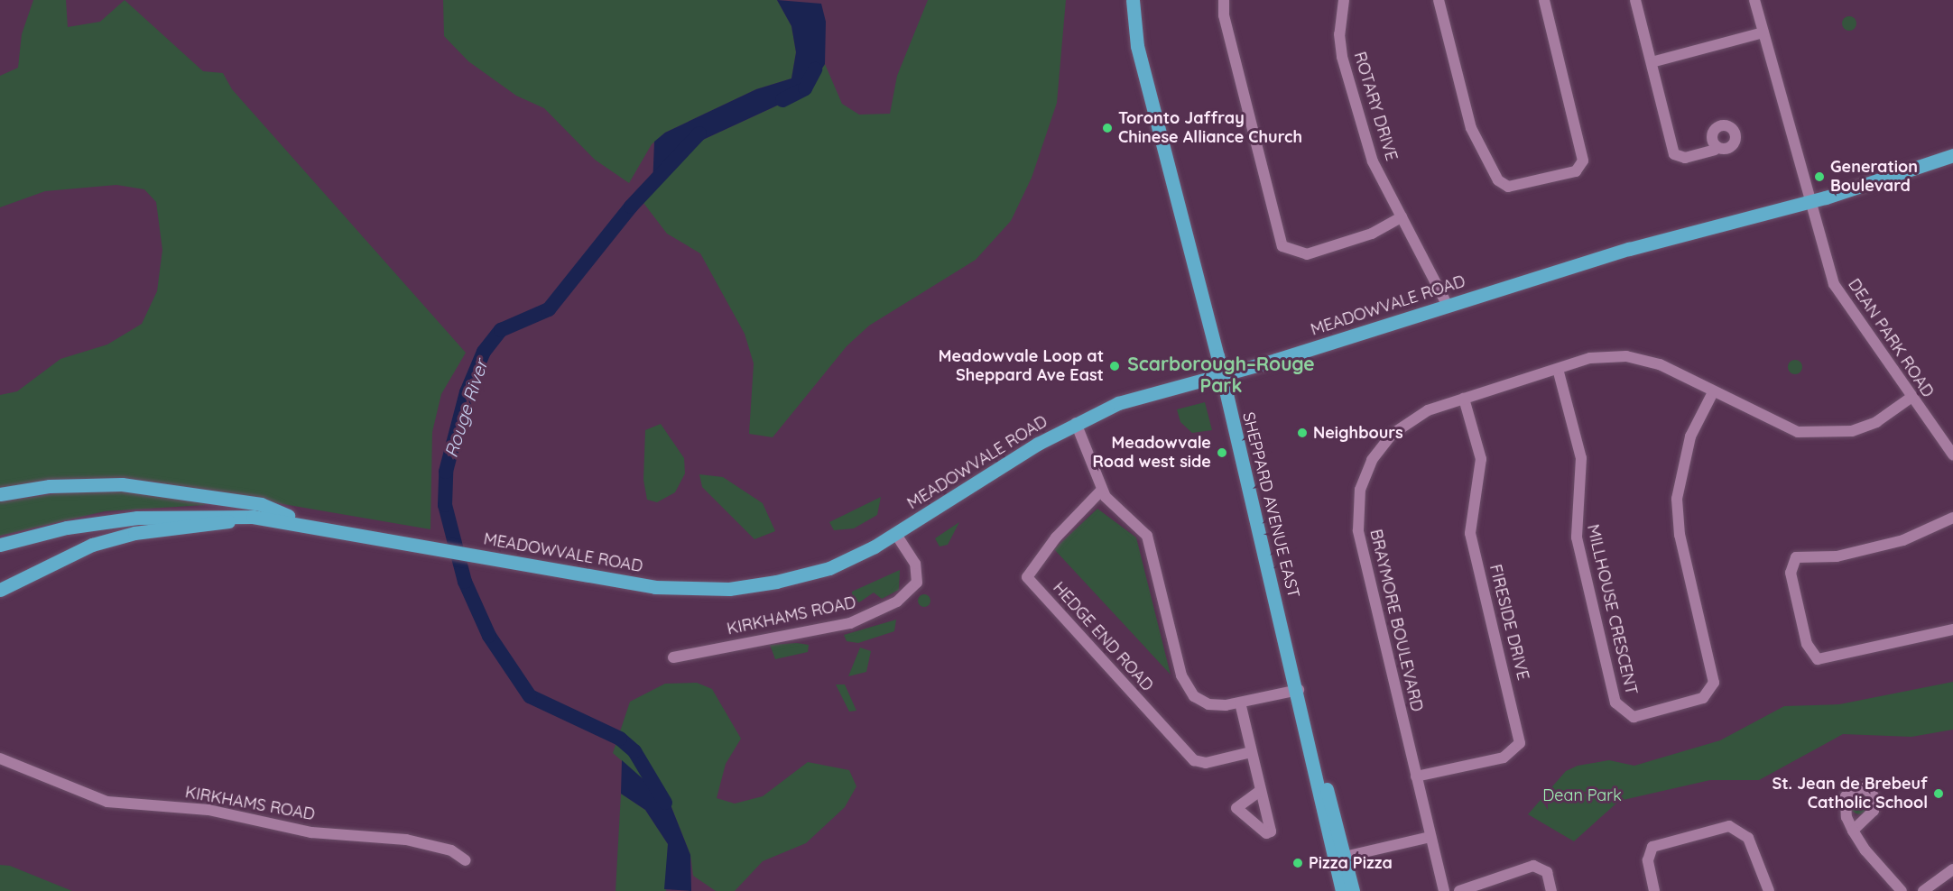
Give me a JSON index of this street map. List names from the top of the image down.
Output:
{
  "streets": {
    "main road": ["MEADOWVALE ROAD", "SHEPPARD AVENUE EAST"],
    "street": [
      "ROTARY DRIVE",
      "DEAN PARK ROAD",
      "MILLHOUSE CRESCENT",
      "KIRKHAMS ROAD",
      "BRAYMORE BOULEVARD",
      "FIRESIDE DRIVE",
      "HEDGE END ROAD"
    ]
  },
  "crossings": [
    ["ROTARY DRIVE", "MEADOWVALE ROAD"],
    ["MEADOWVALE ROAD", "DEAN PARK ROAD"],
    ["MEADOWVALE ROAD", "SHEPPARD AVENUE EAST"],
    ["MEADOWVALE ROAD", "KIRKHAMS ROAD"],
    ["DEAN PARK ROAD", "BRAYMORE BOULEVARD"],
    ["MILLHOUSE CRESCENT", "BRAYMORE BOULEVARD"],
    ["BRAYMORE BOULEVARD", "FIRESIDE DRIVE"]
  ],
  "districts": ["Scarborough–Rouge Park"],
  "water": ["Rouge River"],
  "parks": ["Dean Park"],
  "places": [
    "Toronto Jaffray Chinese Alliance Church",
    "Generation Boulevard",
    "Meadowvale Loop at Sheppard Ave East",
    "Neighbours",
    "Meadowvale Road west side",
    "St. Jean de Brebeuf Catholic School",
    "Pizza Pizza"
  ]
}
